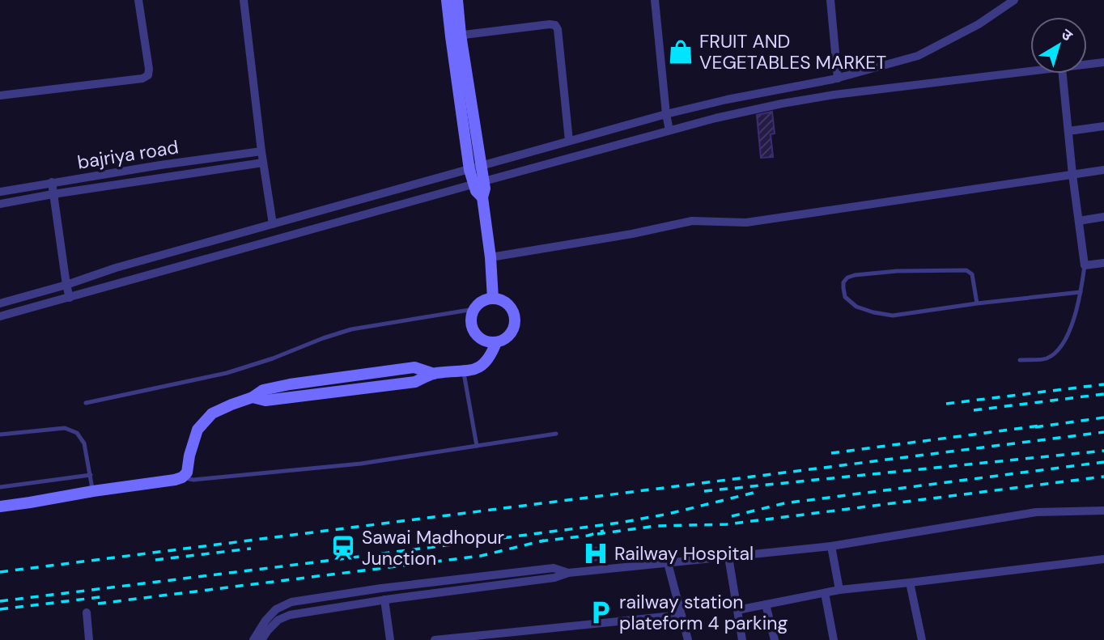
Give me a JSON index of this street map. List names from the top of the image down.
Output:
{
  "streets": {
    "street": ["bajriya road"]
  },
  "places": {
    "shop": ["FRUIT AND VEGETABLES MARKET"],
    "station": ["Sawai Madhopur Junction"],
    "hospital": ["Railway Hospital"],
    "parking": ["railway station plateform 4 parking"]
  },
  "north": "top right"
}
